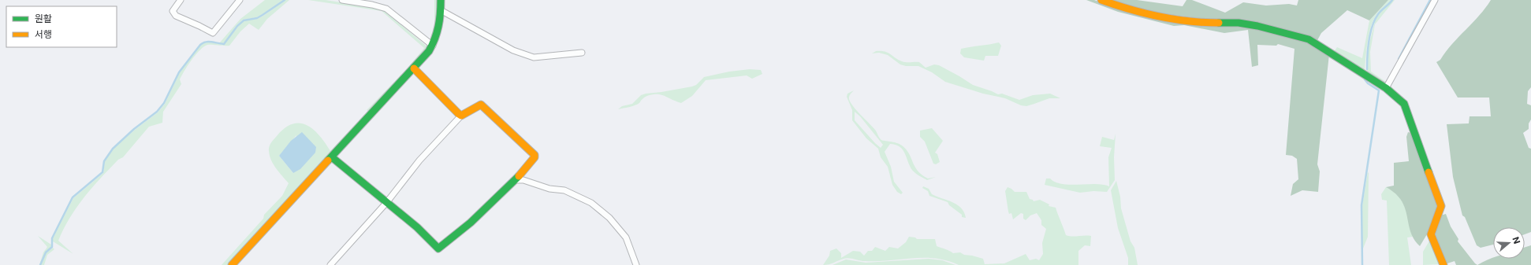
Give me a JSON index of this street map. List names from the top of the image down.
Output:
{
  "legend": ["원활", "서행"],
  "north": "right"
}
